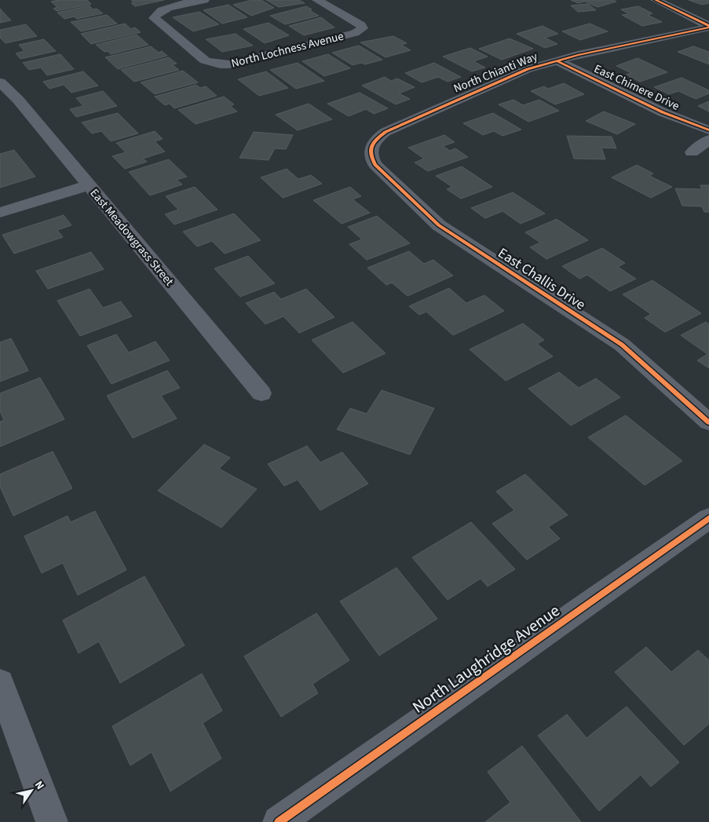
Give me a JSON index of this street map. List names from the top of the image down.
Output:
{
  "streets": {
    "street": [
      "North Lochness Avenue",
      "North Chianti Way",
      "East Chimere Drive",
      "East Meadowgrass Street",
      "East Challis Drive",
      "North Laughridge Avenue"
    ]
  },
  "crossings": [
    ["North Chianti Way", "East Chimere Drive"],
    ["North Chianti Way", "East Challis Drive"]
  ],
  "north": "top right"
}
